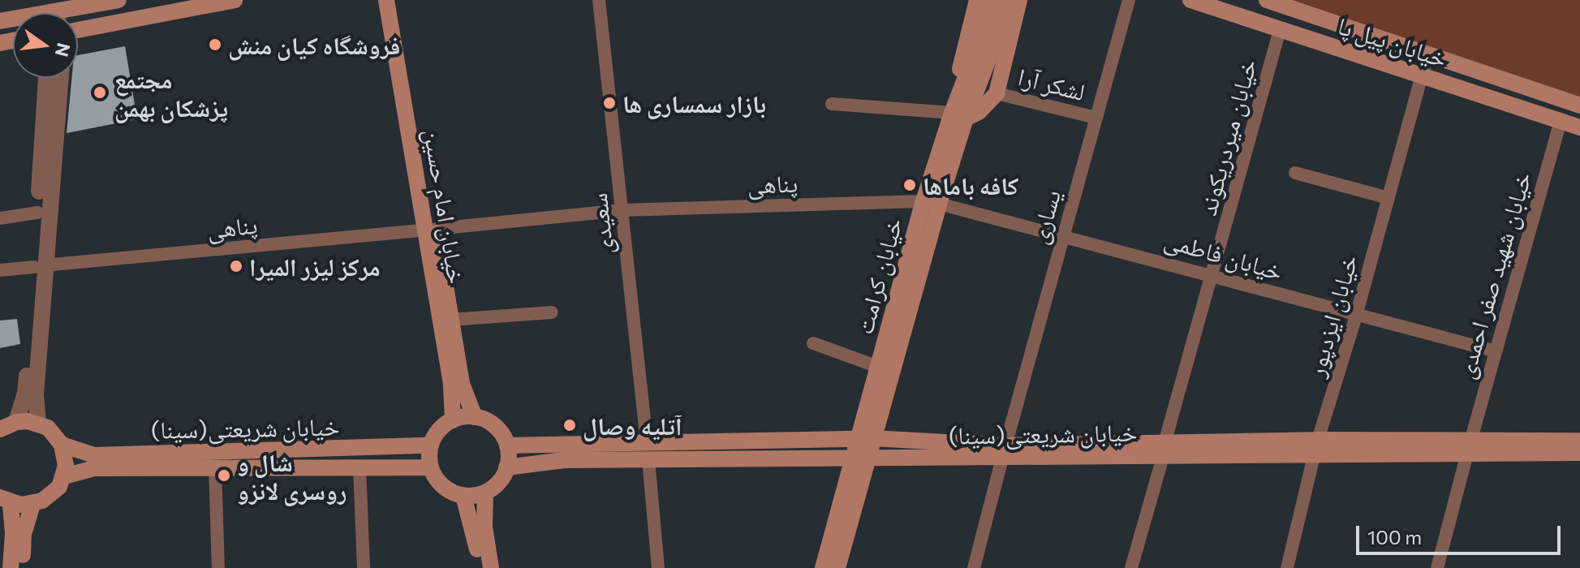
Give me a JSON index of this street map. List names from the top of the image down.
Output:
{
  "streets": {
    "main road": [
      "خیابان پیل پا",
      "خیابان امام حسین",
      "خیابان کرامت",
      "خیابان شریعتی(سینا)"
    ],
    "street": [
      "لشکر آرا",
      "خیابان میردریکوند",
      "پناهی",
      "یساری",
      "سعیدی",
      "خیابان فاطمی",
      "خیابان شهید صفر احمدی",
      "خیابان ایزدپور"
    ]
  },
  "crossings": [
    ["خیابان پیل پا", "خیابان میردریکوند"],
    ["خیابان پیل پا", "خیابان شهید صفر احمدی"],
    ["خیابان پیل پا", "خیابان ایزدپور"],
    ["لشکر آرا", "یساری"],
    ["خیابان میردریکوند", "خیابان فاطمی"],
    ["خیابان میردریکوند", "خیابان شریعتی(سینا)"],
    ["پناهی", "خیابان امام حسین"],
    ["پناهی", "سعیدی"],
    ["پناهی", "خیابان فاطمی"],
    ["پناهی", "خیابان کرامت"],
    ["خیابان امام حسین", "خیابان شریعتی(سینا)"],
    ["یساری", "خیابان فاطمی"],
    ["یساری", "خیابان شریعتی(سینا)"],
    ["سعیدی", "خیابان شریعتی(سینا)"],
    ["خیابان فاطمی", "خیابان شهید صفر احمدی"],
    ["خیابان فاطمی", "خیابان کرامت"],
    ["خیابان فاطمی", "خیابان ایزدپور"],
    ["خیابان شهید صفر احمدی", "خیابان شریعتی(سینا)"],
    ["خیابان کرامت", "خیابان شریعتی(سینا)"],
    ["خیابان ایزدپور", "خیابان شریعتی(سینا)"]
  ],
  "places": [
    "فروشگاه کیان منش",
    "مجتمع پزشکان بهمن",
    "بازار سمساری ها",
    "کافه باماها",
    "مرکز لیزر المیرا",
    "آتلیه وصال",
    "شال و روسری لانزو"
  ],
  "scale_bar": "100 m",
  "north": "right"
}
